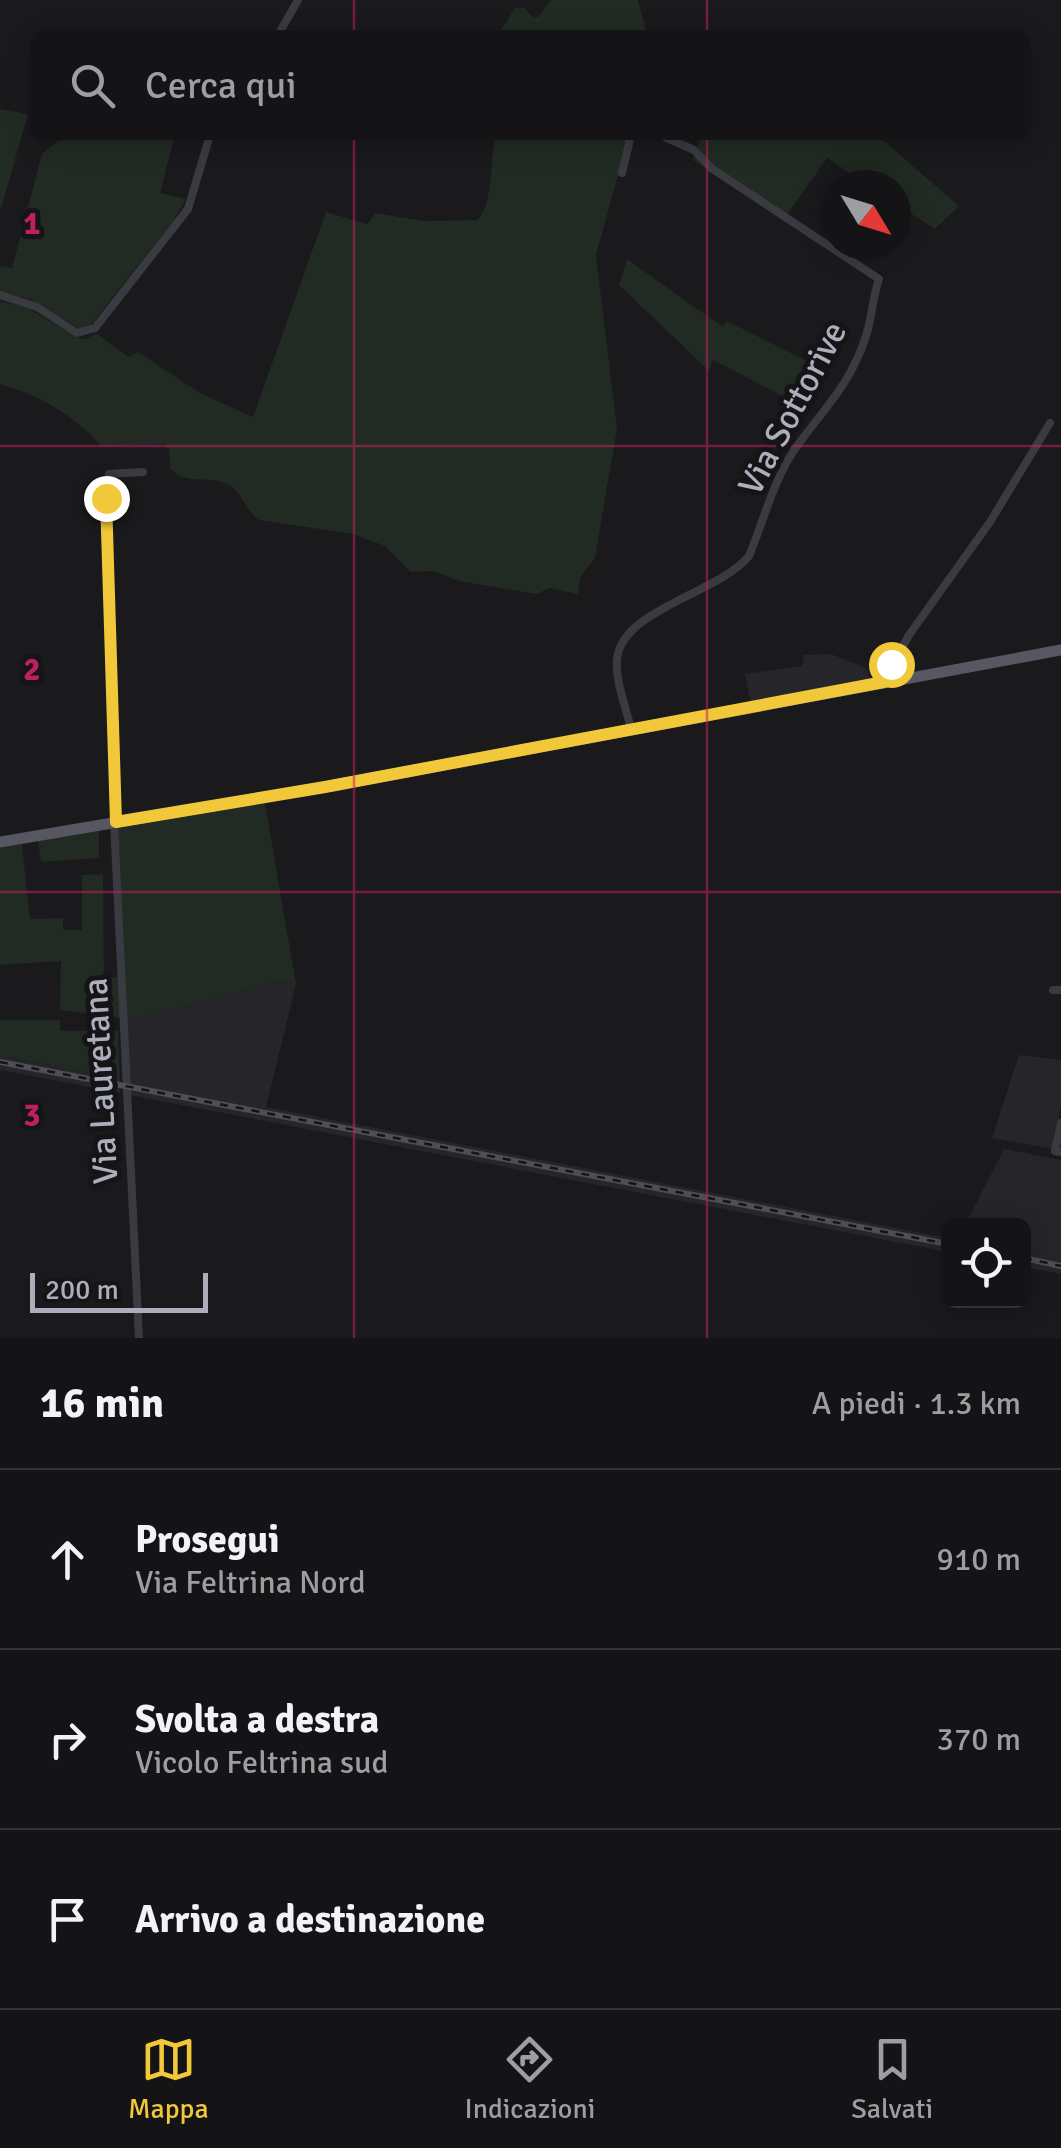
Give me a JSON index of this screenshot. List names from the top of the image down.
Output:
{
  "streets": {
    "street": ["Via Sottorive", "Via Lauretana"]
  },
  "scale_bar": "200 m",
  "north": "bottom right",
  "page": {
    "search": "Cerca qui",
    "scale": "200 m",
    "heading": ["16 min", "A piedi · 1.3 km"],
    "list": [
      ["Prosegui", "Via Feltrina Nord", "910 m"],
      ["Svolta a destra", "Vicolo Feltrina sud", "370 m"],
      "Arrivo a destinazione"
    ],
    "nav": ["Mappa", "Indicazioni", "Salvati"]
  },
  "grid": {
    "rows": ["1", "2", "3"]
  }
}
